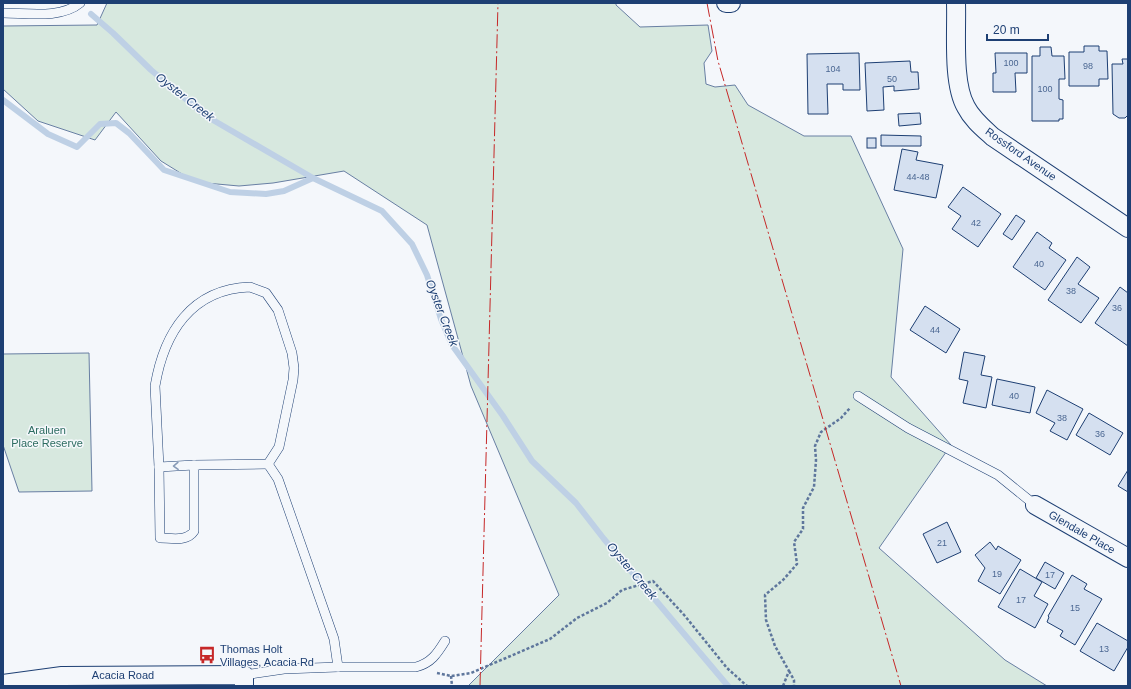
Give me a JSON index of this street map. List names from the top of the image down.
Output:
{
  "streets": {
    "street": ["Rossford Avenue", "Glendale Place", "Acacia Road"]
  },
  "water": ["Oyster Creek"],
  "parks": ["Araluen Place Reserve"],
  "places": {
    "bus stop": ["Thomas Holt Villages, Acacia Rd"]
  },
  "house_numbers": [
    "100",
    "98",
    "104",
    "50",
    "100",
    "44-48",
    "42",
    "40",
    "38",
    "36",
    "44",
    "40",
    "38",
    "36",
    "21",
    "19",
    "17",
    "17",
    "15",
    "13"
  ],
  "scale_bar": "20 m"
}
